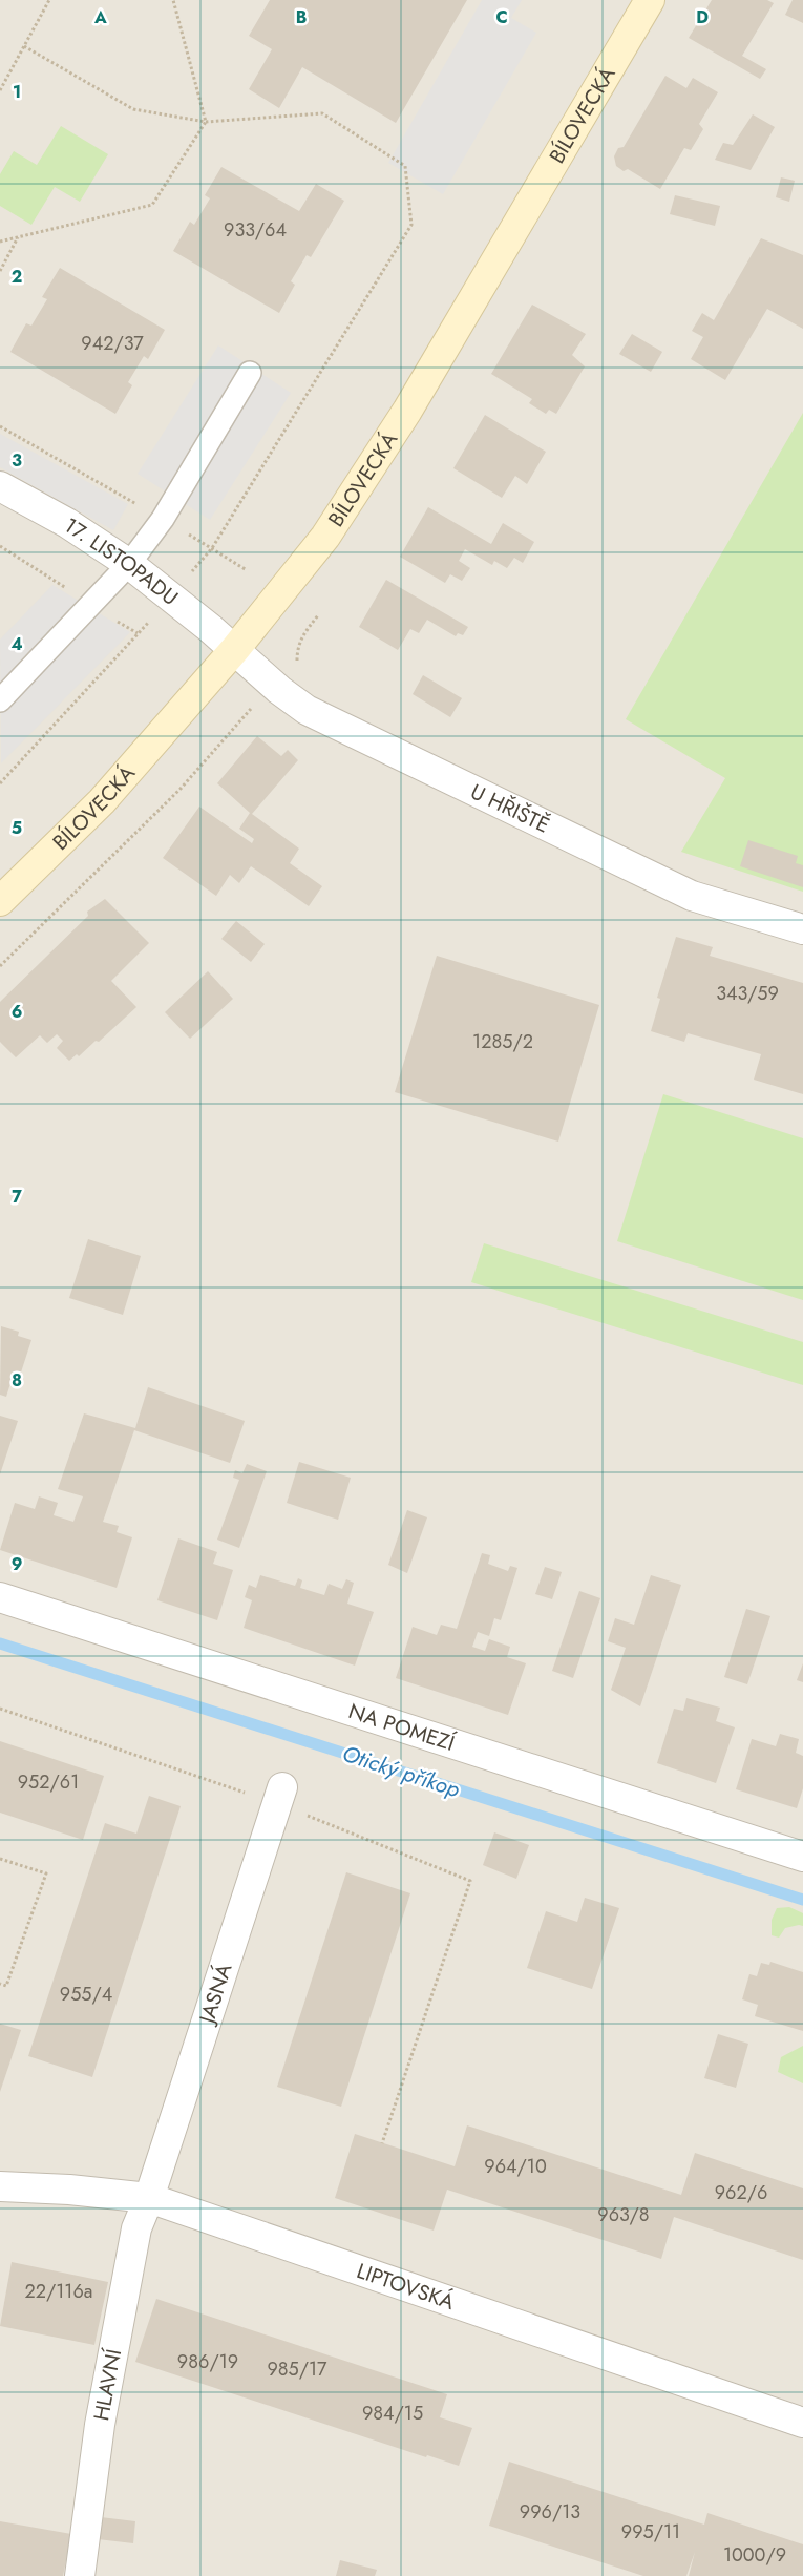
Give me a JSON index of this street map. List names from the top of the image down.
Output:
{
  "streets": {
    "main road": ["BÍLOVECKÁ"],
    "street": [
      "17. LISTOPADU",
      "U HŘIŠTĚ",
      "NA POMEZÍ",
      "JASNÁ",
      "LIPTOVSKÁ",
      "HLAVNÍ"
    ]
  },
  "crossings": [
    ["BÍLOVECKÁ", "17. LISTOPADU"],
    ["BÍLOVECKÁ", "U HŘIŠTĚ"],
    ["17. LISTOPADU", "U HŘIŠTĚ"],
    ["JASNÁ", "LIPTOVSKÁ"],
    ["JASNÁ", "HLAVNÍ"],
    ["LIPTOVSKÁ", "HLAVNÍ"]
  ],
  "water": ["Otický příkop"],
  "house_numbers": [
    "933/64",
    "942/37",
    "343/59",
    "1285/2",
    "952/61",
    "955/4",
    "964/10",
    "962/6",
    "963/8",
    "22/116a",
    "986/19",
    "985/17",
    "984/15",
    "996/13",
    "995/11",
    "1000/9"
  ],
  "grid": {
    "columns": [
      "A",
      "B",
      "C",
      "D"
    ],
    "rows": [
      "1",
      "2",
      "3",
      "4",
      "5",
      "6",
      "7",
      "8",
      "9"
    ]
  }
}
